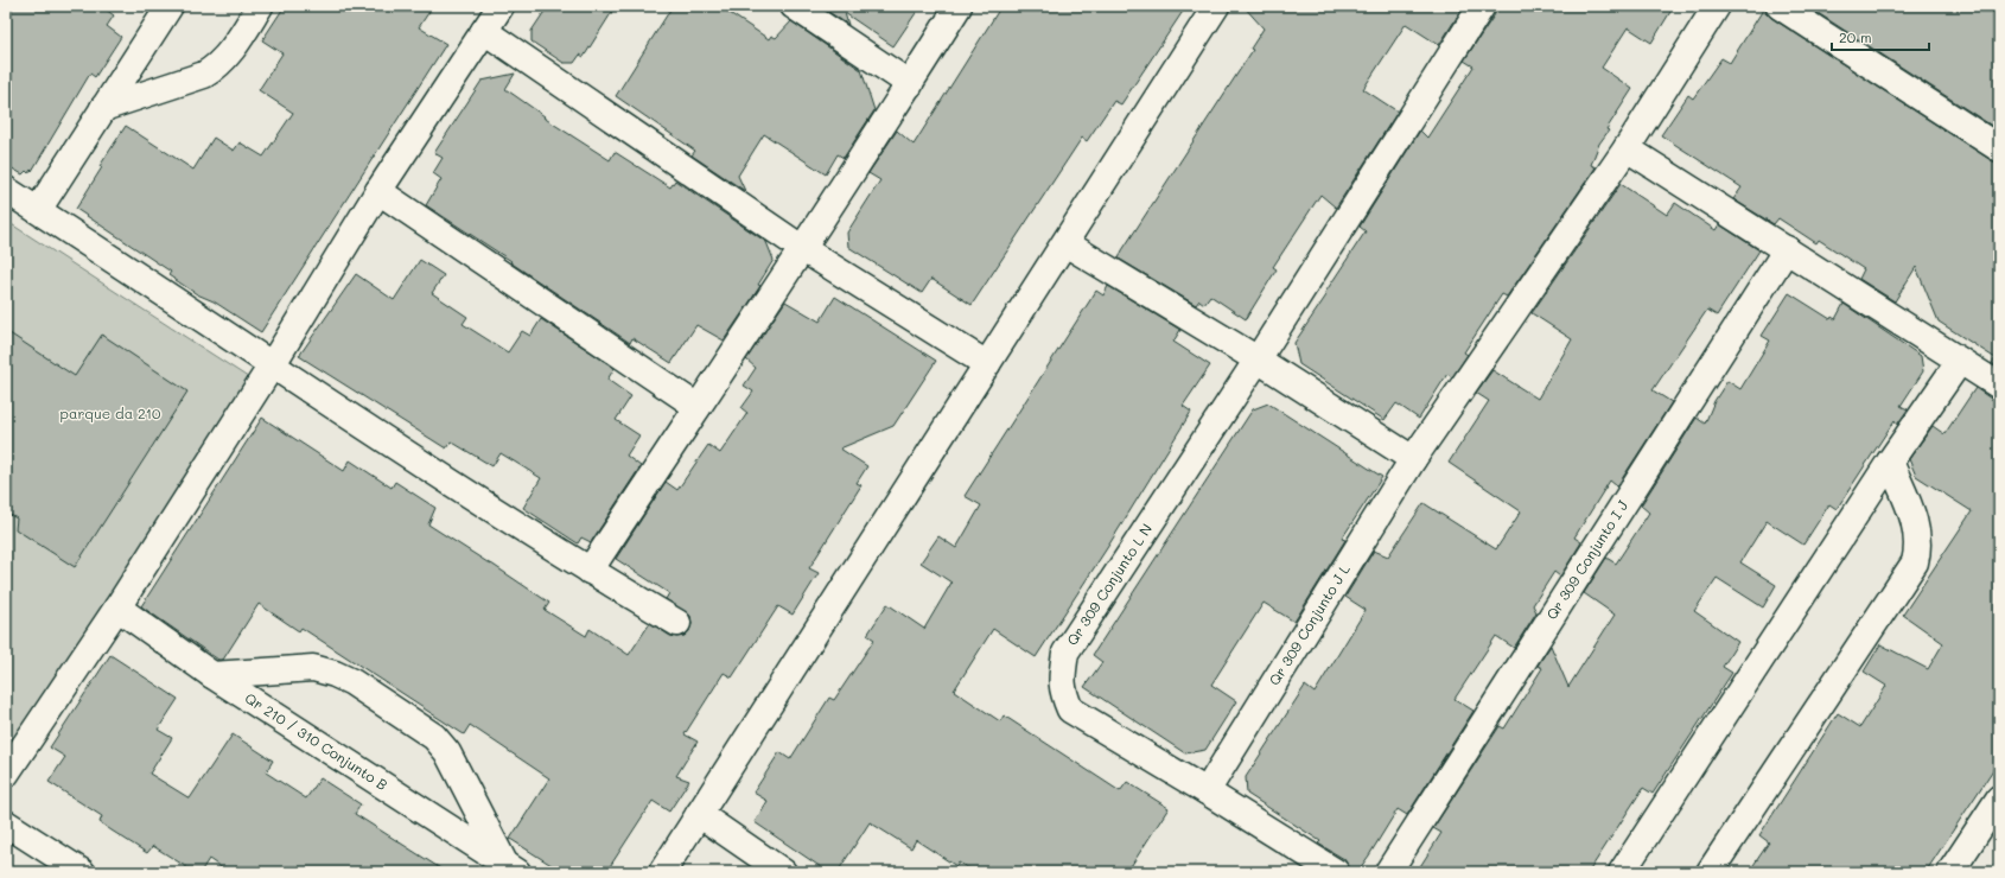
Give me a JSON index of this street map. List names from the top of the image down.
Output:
{
  "streets": {
    "street": [
      "Qr 309 Conjunto I J",
      "Qr 309 Conjunto L N",
      "Qr 309 Conjunto J L",
      "Qr 210 / 310 Conjunto B"
    ]
  },
  "crossings": [
    ["Qr 309 Conjunto L N", "Qr 309 Conjunto J L"]
  ],
  "parks": ["parque da 210"],
  "scale_bar": "20 m"
}
